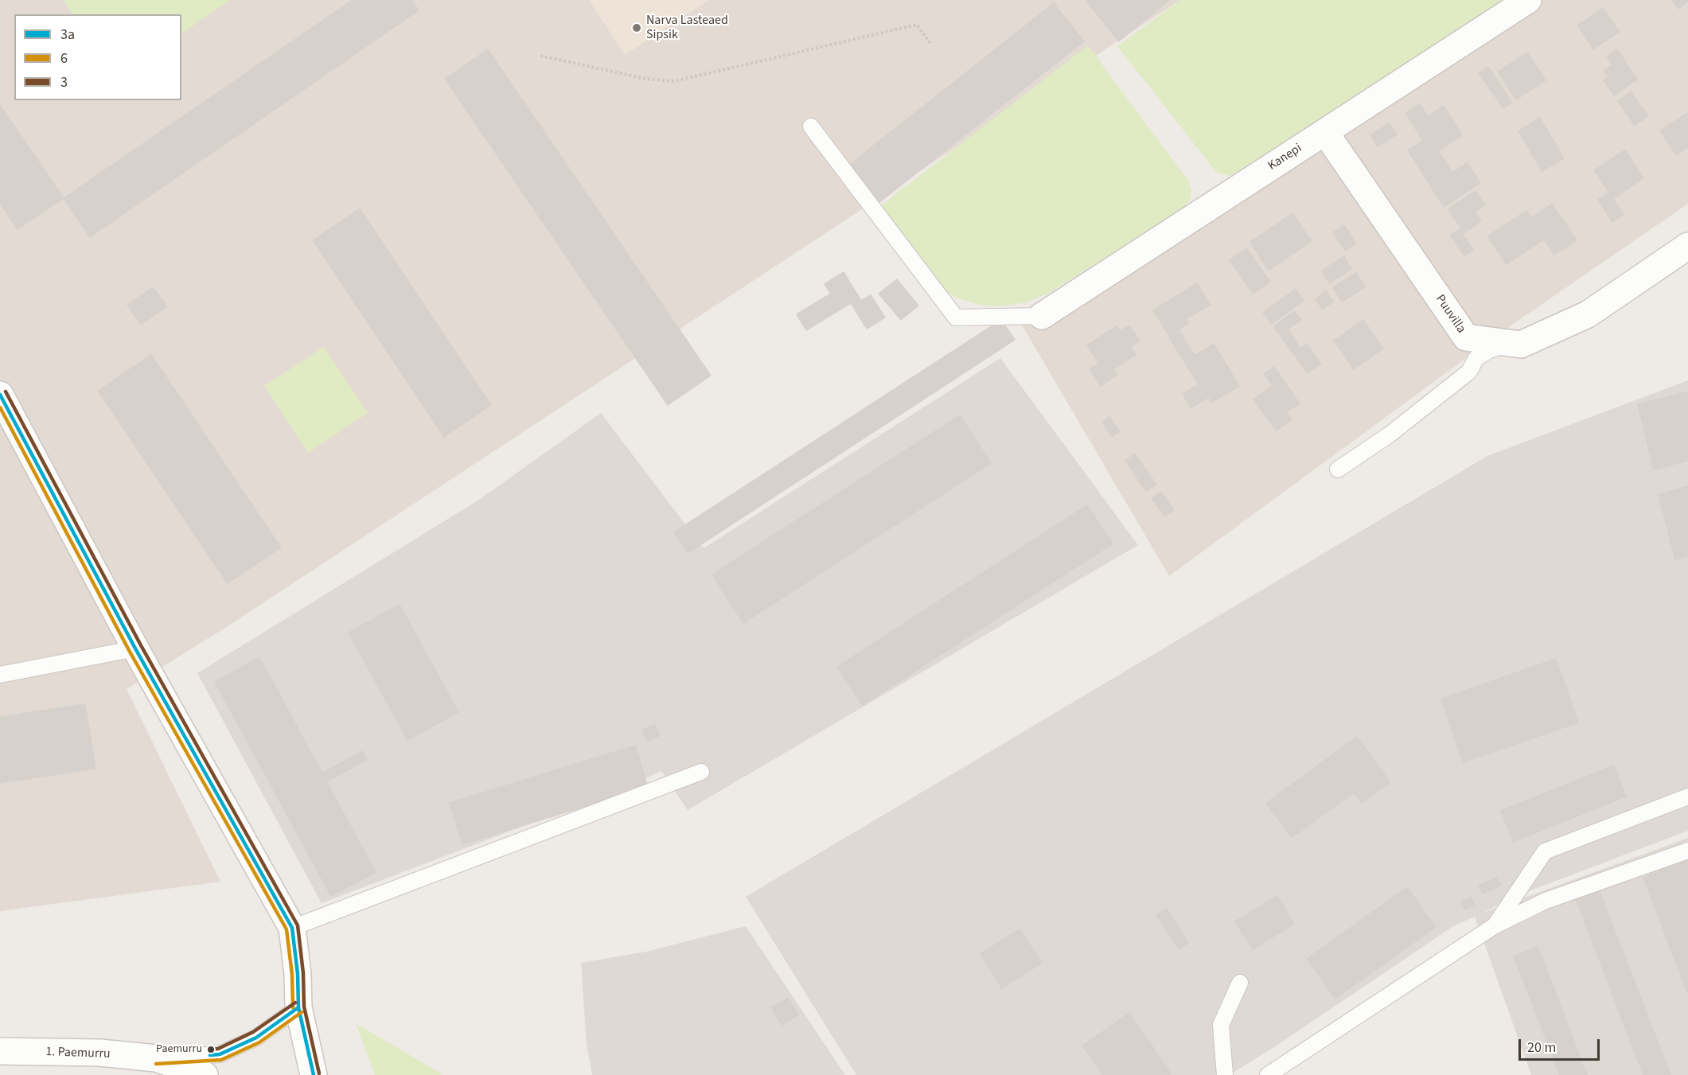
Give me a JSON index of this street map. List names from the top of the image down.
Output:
{
  "streets": {
    "street": ["Kanepi", "Puuvilla", "1. Paemurru"]
  },
  "crossings": [
    ["Kanepi", "Puuvilla"]
  ],
  "places": ["Narva Lasteaed Sipsik", "Paemurru"],
  "lines": ["transit line 3", "transit line 3a", "transit line 6"],
  "legend": ["3a", "6", "3"],
  "scale_bar": "20 m"
}
